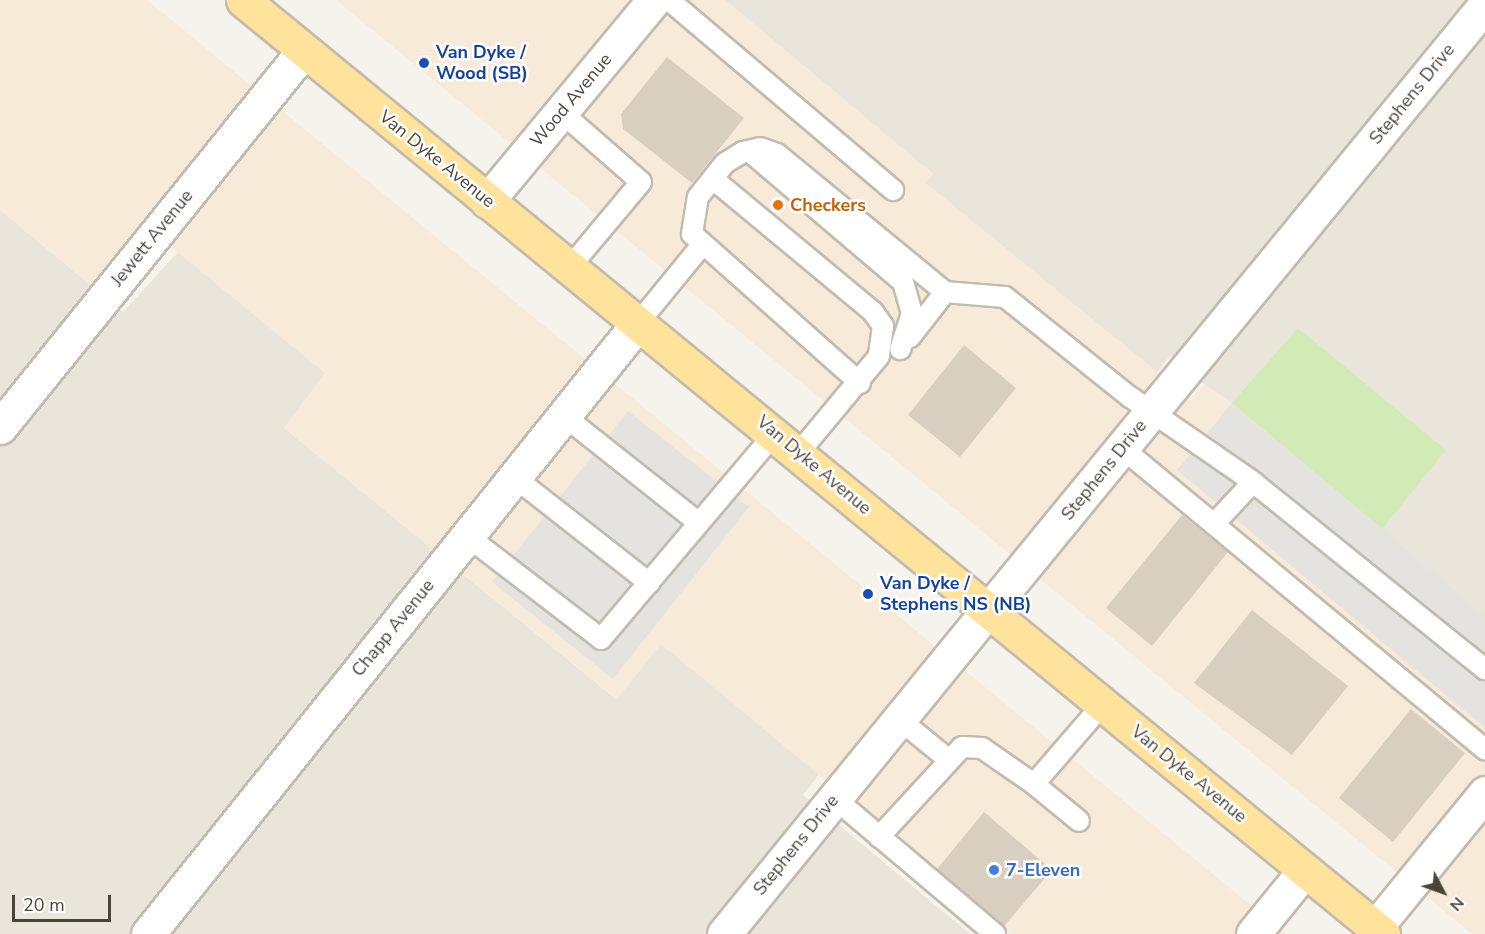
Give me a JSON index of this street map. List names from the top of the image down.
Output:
{
  "streets": {
    "main road": ["Van Dyke Avenue"],
    "street": [
      "Stephens Drive",
      "Wood Avenue",
      "Jewett Avenue",
      "Chapp Avenue"
    ]
  },
  "crossings": [
    ["Stephens Drive", "Van Dyke Avenue"],
    ["Wood Avenue", "Van Dyke Avenue"],
    ["Van Dyke Avenue", "Jewett Avenue"],
    ["Van Dyke Avenue", "Chapp Avenue"]
  ],
  "places": [
    "Van Dyke / Wood (SB)",
    "Checkers",
    "Van Dyke / Stephens NS (NB)",
    "7-Eleven"
  ],
  "scale_bar": "20 m",
  "north": "bottom right"
}
